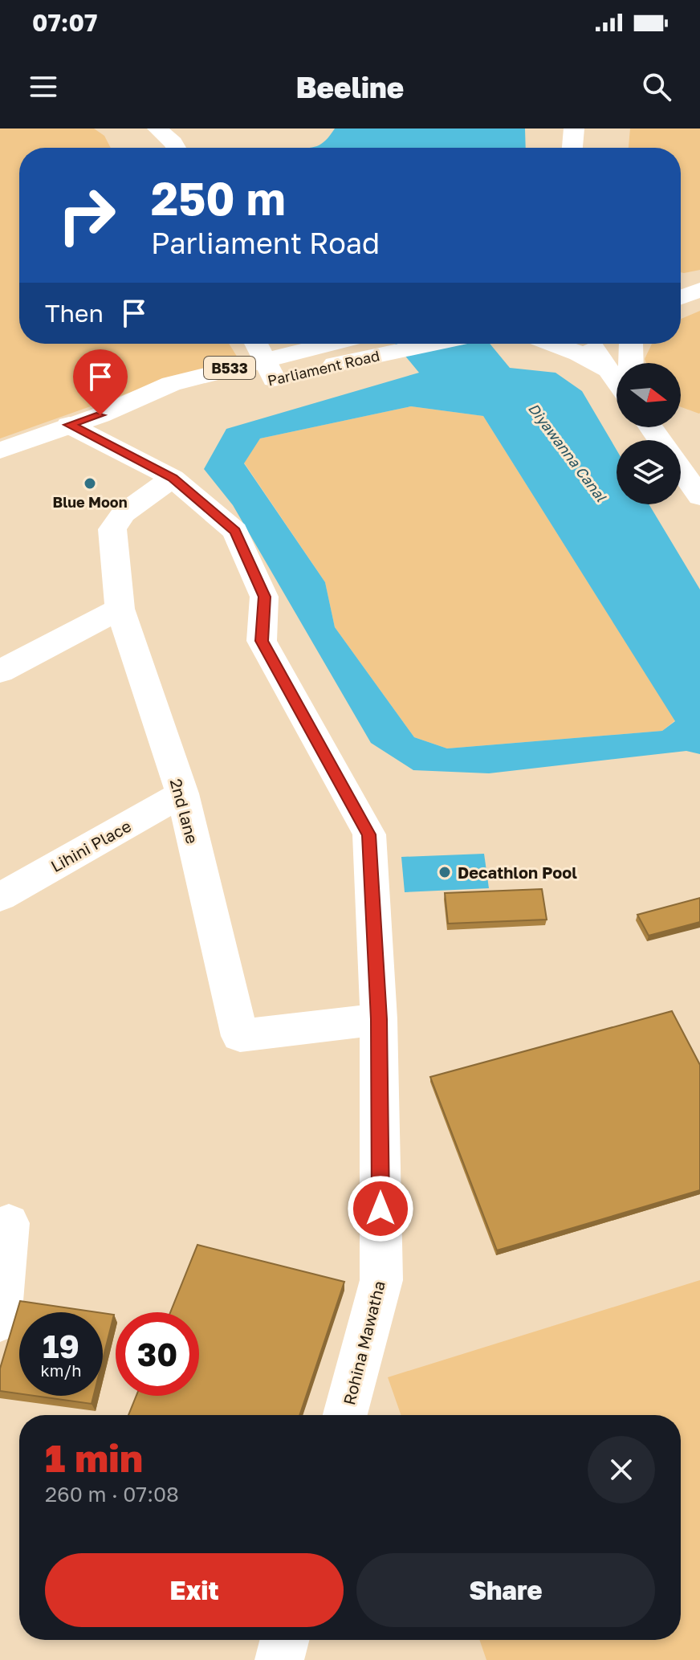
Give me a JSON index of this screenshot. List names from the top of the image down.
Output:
{
  "streets": {
    "street": [
      "B533",
      "Parliament Road",
      "2nd lane",
      "Lihini Place",
      "Rohina Mawatha"
    ]
  },
  "crossings": [
    ["Parliament Road", "Rohina Mawatha"],
    ["2nd lane", "Lihini Place"],
    ["2nd lane", "Rohina Mawatha"]
  ],
  "water": ["Diyawanna Canal"],
  "places": ["Blue Moon", "Decathlon Pool"],
  "north": "right",
  "page": {
    "status": "07:07",
    "header": "Beeline",
    "turn": ["250 m", "Parliament Road"],
    "then": "Then",
    "speed": "19 km/h",
    "limit": "30",
    "heading": ["1 min", "260 m · 07:08"],
    "buttons": ["Exit", "Share"]
  }
}
